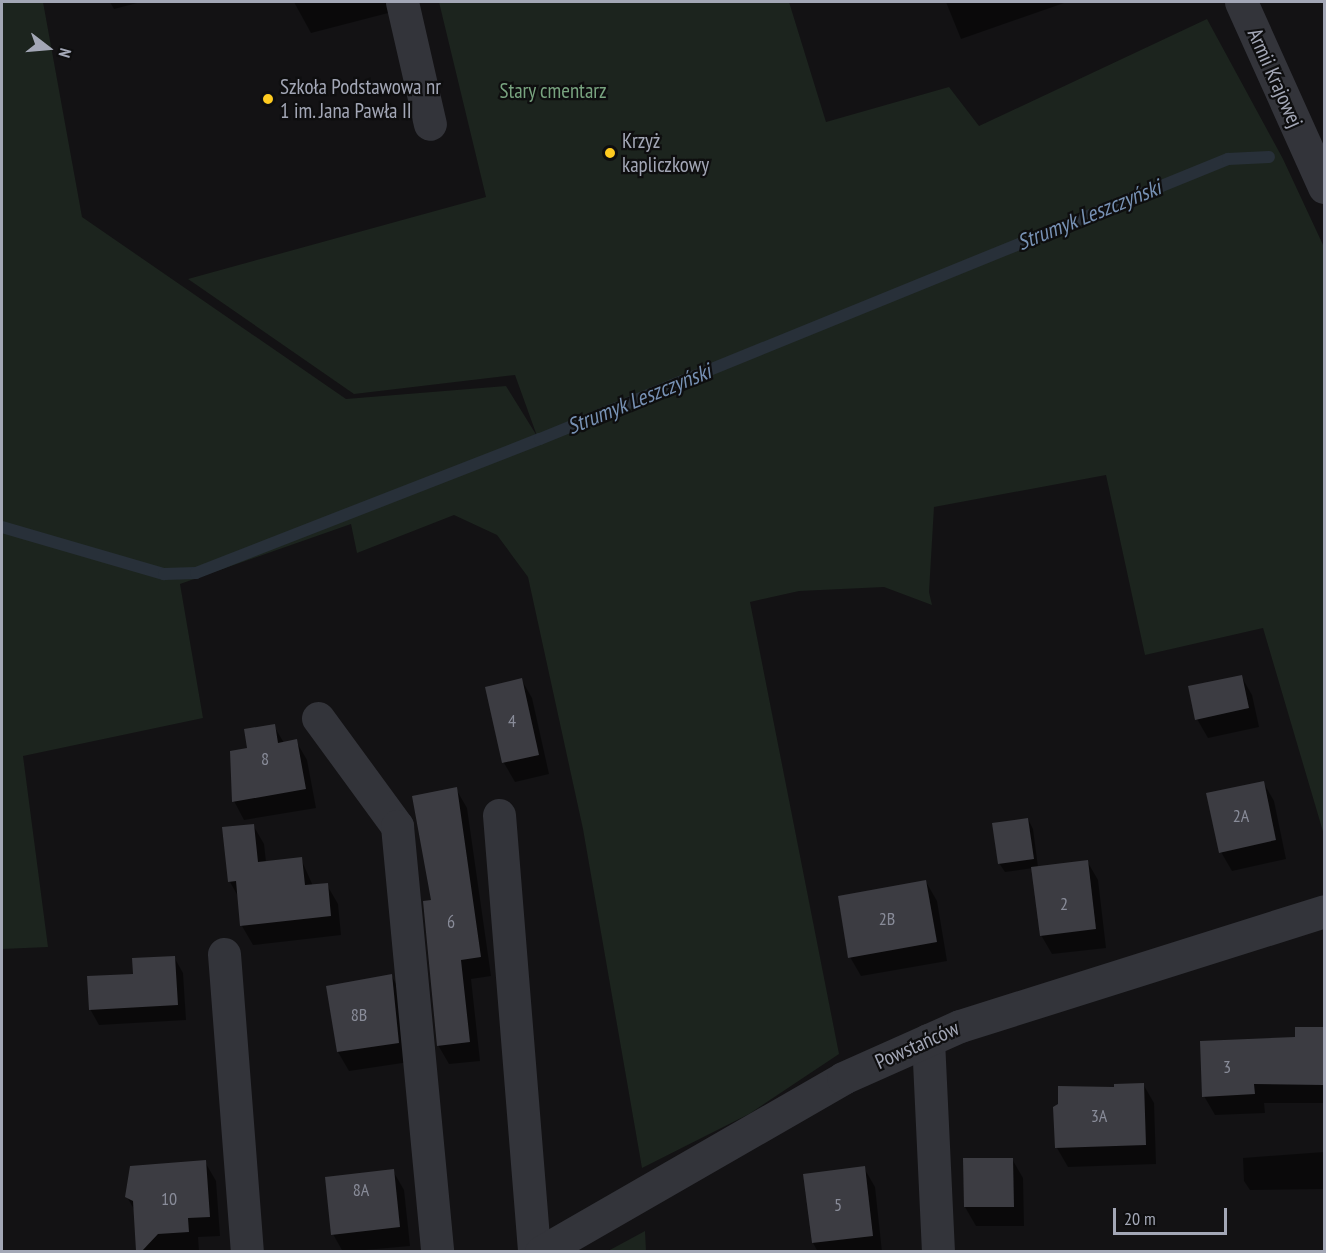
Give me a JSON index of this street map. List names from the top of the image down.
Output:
{
  "streets": {
    "street": ["Armii Krajowej", "Powstańców"]
  },
  "water": ["Strumyk Leszczyński"],
  "parks": ["Stary cmentarz"],
  "places": ["Szkoła Podstawowa nr 1 im. Jana Pawła II", "Krzyż kapliczkowy"],
  "house_numbers": [
    "4",
    "8",
    "2A",
    "2",
    "2B",
    "6",
    "8B",
    "3",
    "3A",
    "8A",
    "10",
    "5"
  ],
  "scale_bar": "20 m",
  "north": "right"
}
